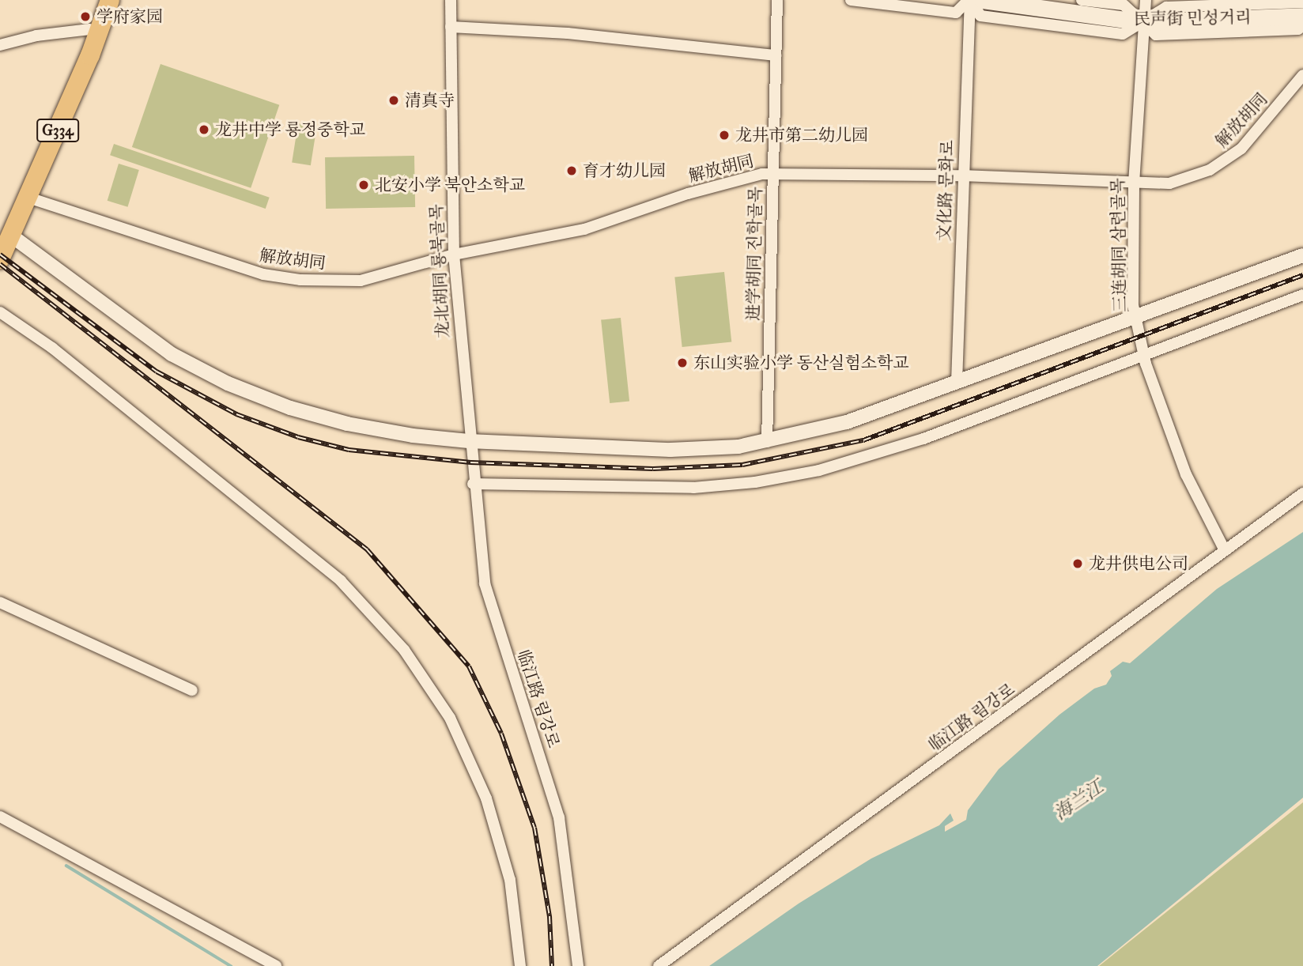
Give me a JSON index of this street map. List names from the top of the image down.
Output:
{
  "streets": {
    "highway": ["G334"],
    "main road": ["民声街 민성거리"],
    "street": [
      "解放胡同",
      "文化路 문화로",
      "三连胡同 삼련골목",
      "进学胡同 진학골목",
      "龙北胡同 룡북골목",
      "临江路 림강로"
    ]
  },
  "crossings": [
    ["民声街 민성거리", "三连胡同 삼련골목"],
    ["解放胡同", "G334"],
    ["解放胡同", "文化路 문화로"],
    ["解放胡同", "三连胡同 삼련골목"],
    ["解放胡同", "进学胡同 진학골목"],
    ["解放胡同", "龙北胡同 룡북골목"],
    ["三连胡同 삼련골목", "临江路 림강로"],
    ["龙北胡同 룡북골목", "临江路 림강로"]
  ],
  "water": ["海兰江"],
  "places": [
    "学府家园",
    "清真寺",
    "龙井中学 룡정중학교",
    "龙井市第二幼儿园",
    "育才幼儿园",
    "北安小学 북안소학교",
    "东山实验小学 동산실험소학교",
    "龙井供电公司"
  ]
}
